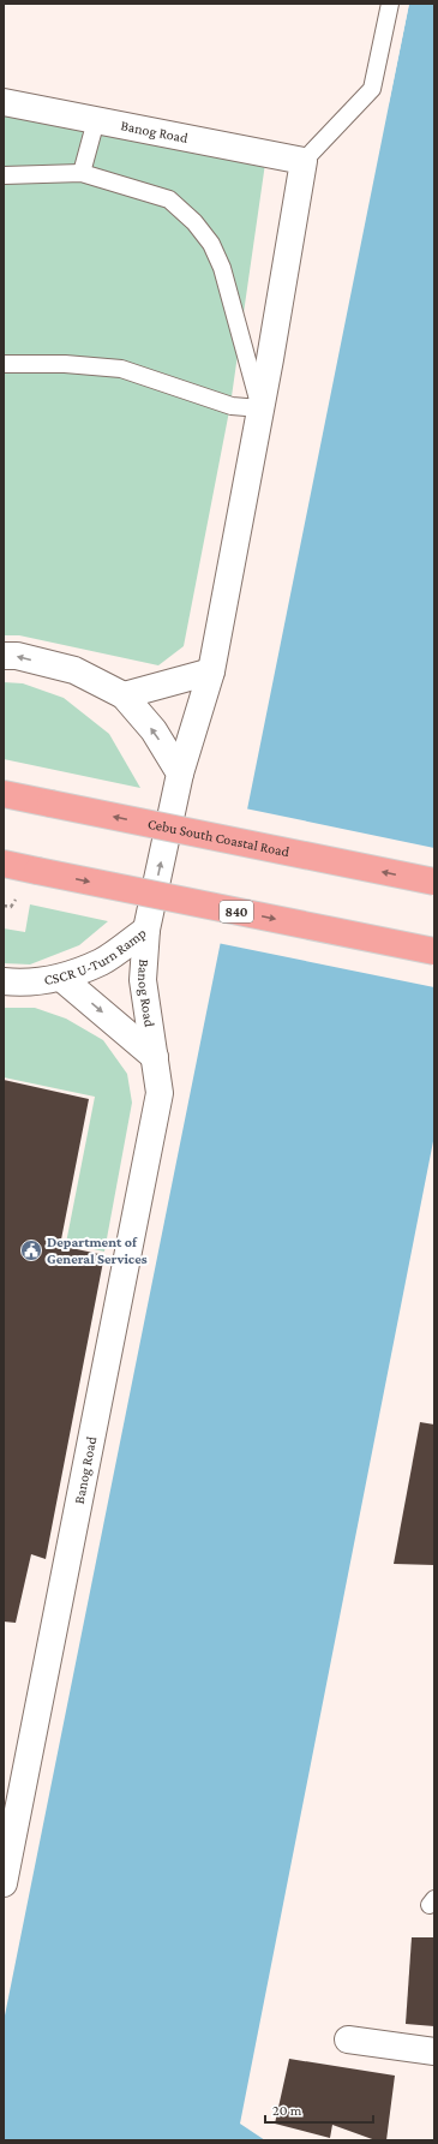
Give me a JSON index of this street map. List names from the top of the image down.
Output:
{
  "streets": {
    "highway": ["Cebu South Coastal Road", "840"],
    "street": ["Banog Road", "CSCR U-Turn Ramp"]
  },
  "crossings": [
    ["Banog Road", "CSCR U-Turn Ramp"]
  ],
  "places": {
    "public building": ["Department of General Services"]
  },
  "scale_bar": "20 m"
}
